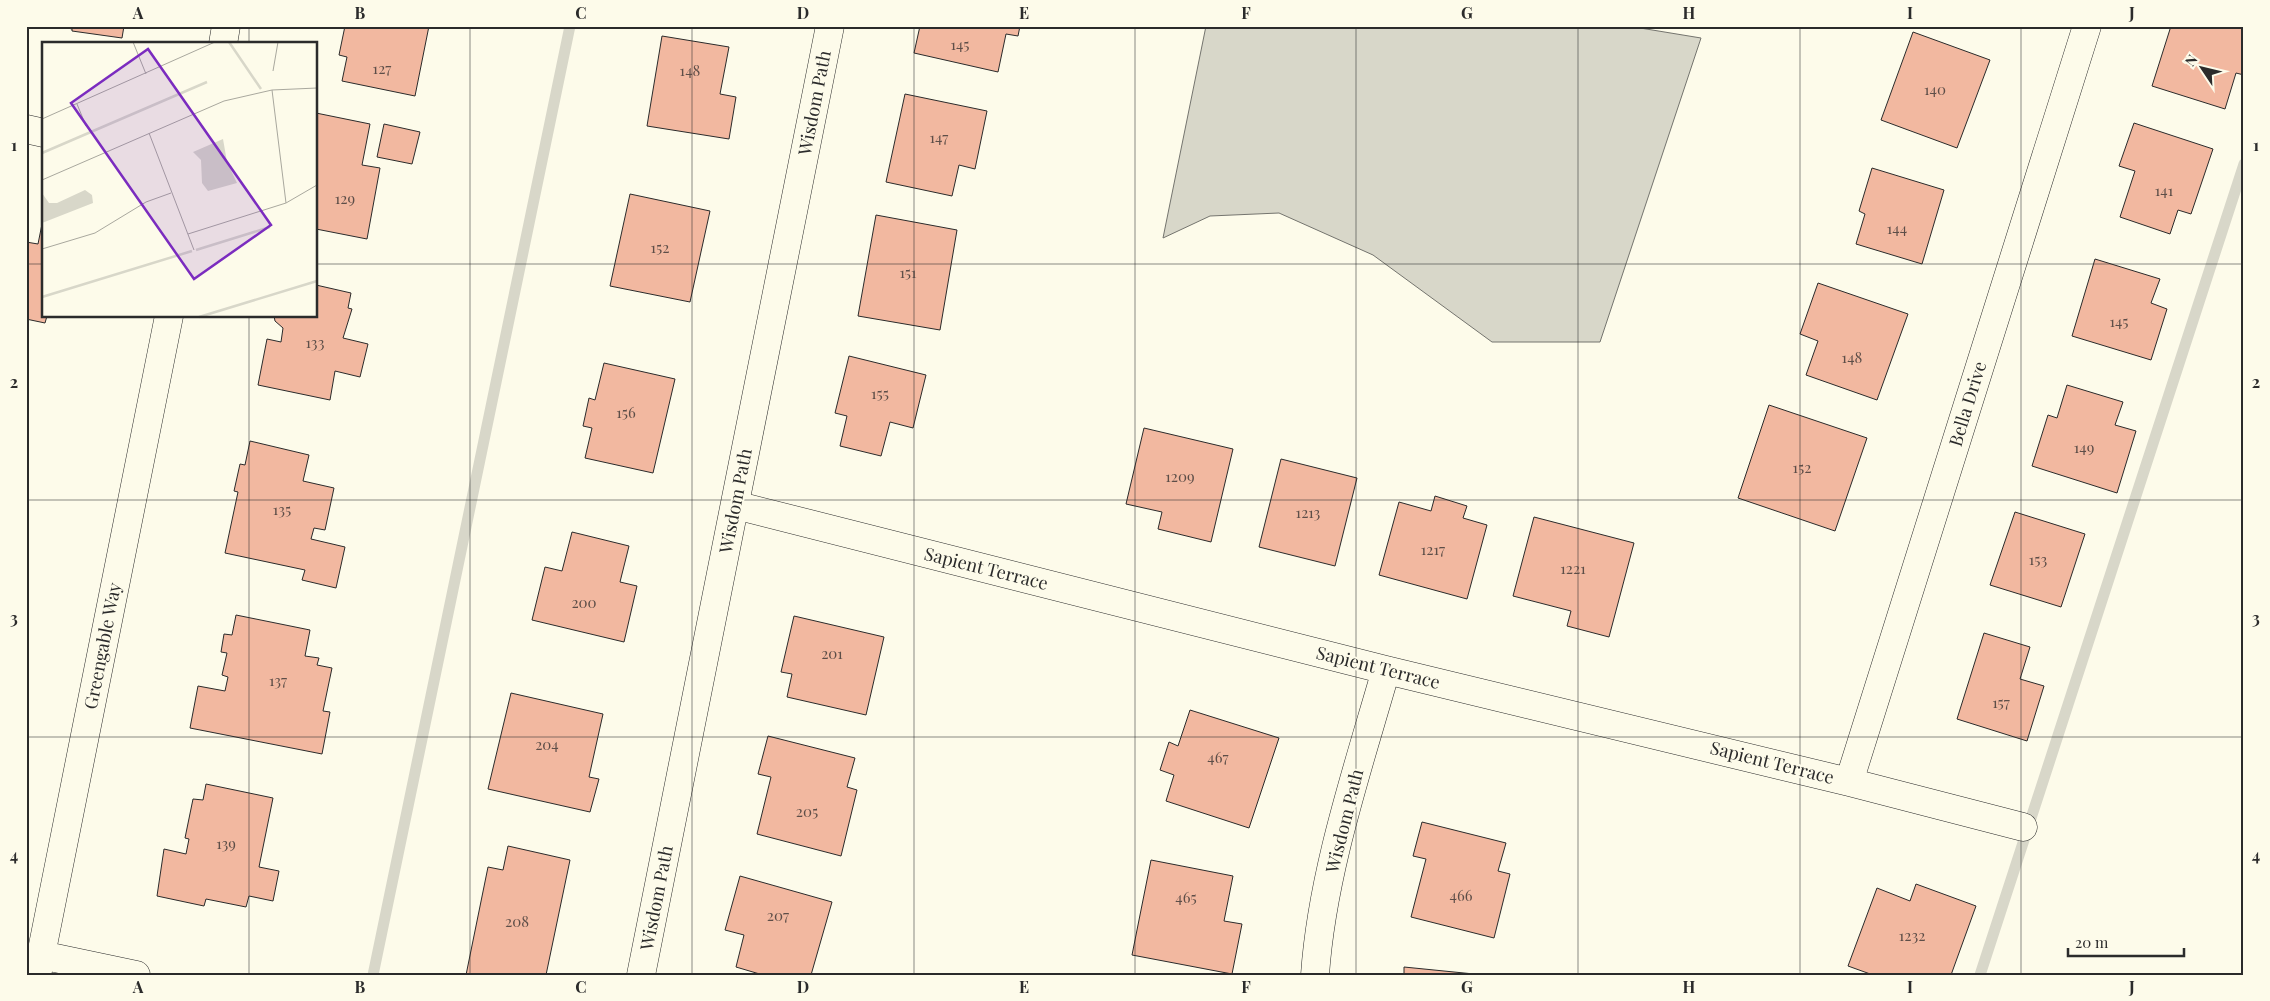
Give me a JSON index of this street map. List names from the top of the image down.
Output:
{
  "streets": {
    "street": [
      "Wisdom Path",
      "Bella Drive",
      "Sapient Terrace",
      "Greengable Way"
    ]
  },
  "crossings": [
    ["Wisdom Path", "Sapient Terrace"],
    ["Bella Drive", "Sapient Terrace"]
  ],
  "house_numbers": [
    "145",
    "127",
    "148",
    "140",
    "147",
    "141",
    "129",
    "144",
    "152",
    "151",
    "145",
    "133",
    "148",
    "155",
    "156",
    "149",
    "152",
    "1209",
    "135",
    "1213",
    "1217",
    "153",
    "1221",
    "200",
    "201",
    "137",
    "157",
    "204",
    "467",
    "205",
    "139",
    "466",
    "465",
    "207",
    "208",
    "1232"
  ],
  "scale_bar": "20 m",
  "north": "top left",
  "grid": {
    "columns": [
      "A",
      "B",
      "C",
      "D",
      "E",
      "F",
      "G",
      "H",
      "I",
      "J"
    ],
    "rows": [
      "1",
      "2",
      "3",
      "4"
    ]
  }
}
